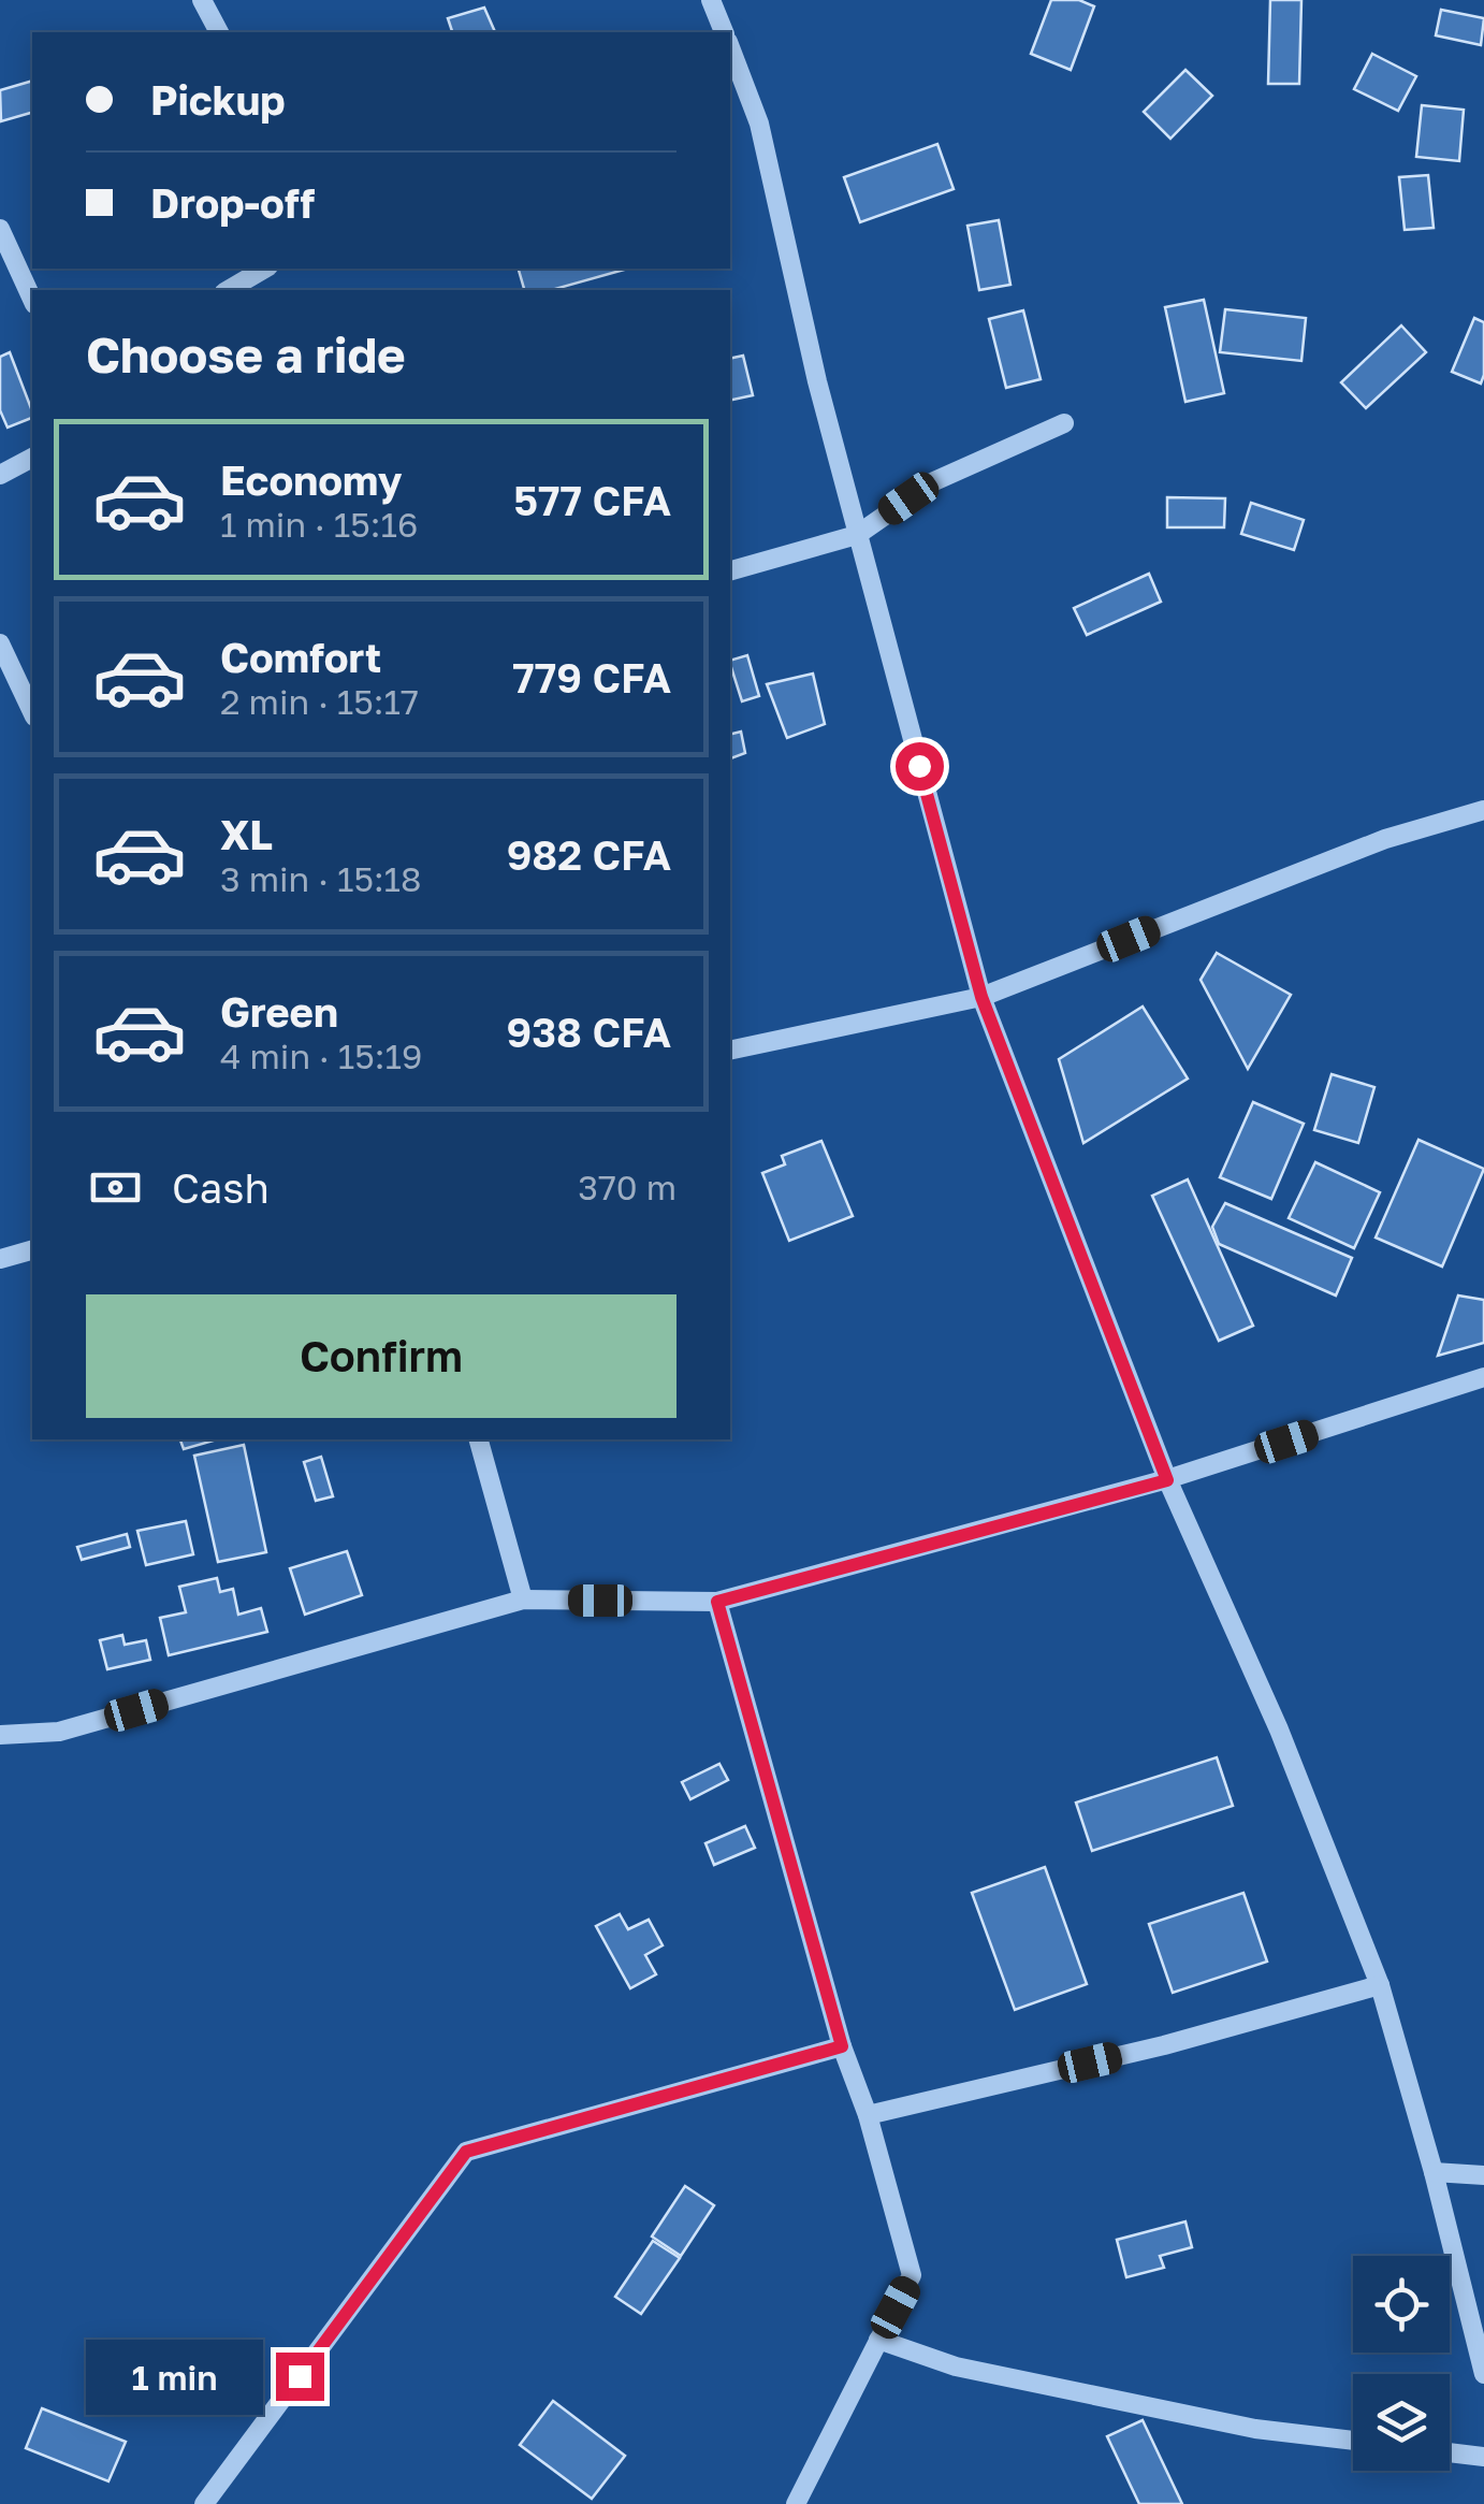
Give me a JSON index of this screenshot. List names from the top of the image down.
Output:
{
  "page": {
    "banner": ["Pickup", "Drop-off"],
    "heading": "Choose a ride",
    "list": [
      {
        "name": "Economy",
        "note": "1 min · 15:16",
        "value": "577 CFA"
      },
      {
        "name": "Comfort",
        "note": "2 min · 15:17",
        "value": "779 CFA"
      },
      {
        "name": "XL",
        "note": "3 min · 15:18",
        "value": "982 CFA"
      },
      {
        "name": "Green",
        "note": "4 min · 15:19",
        "value": "938 CFA"
      }
    ],
    "pay": ["Cash", "370 m"],
    "buttons": "Confirm",
    "bubble": "1 min"
  }
}
